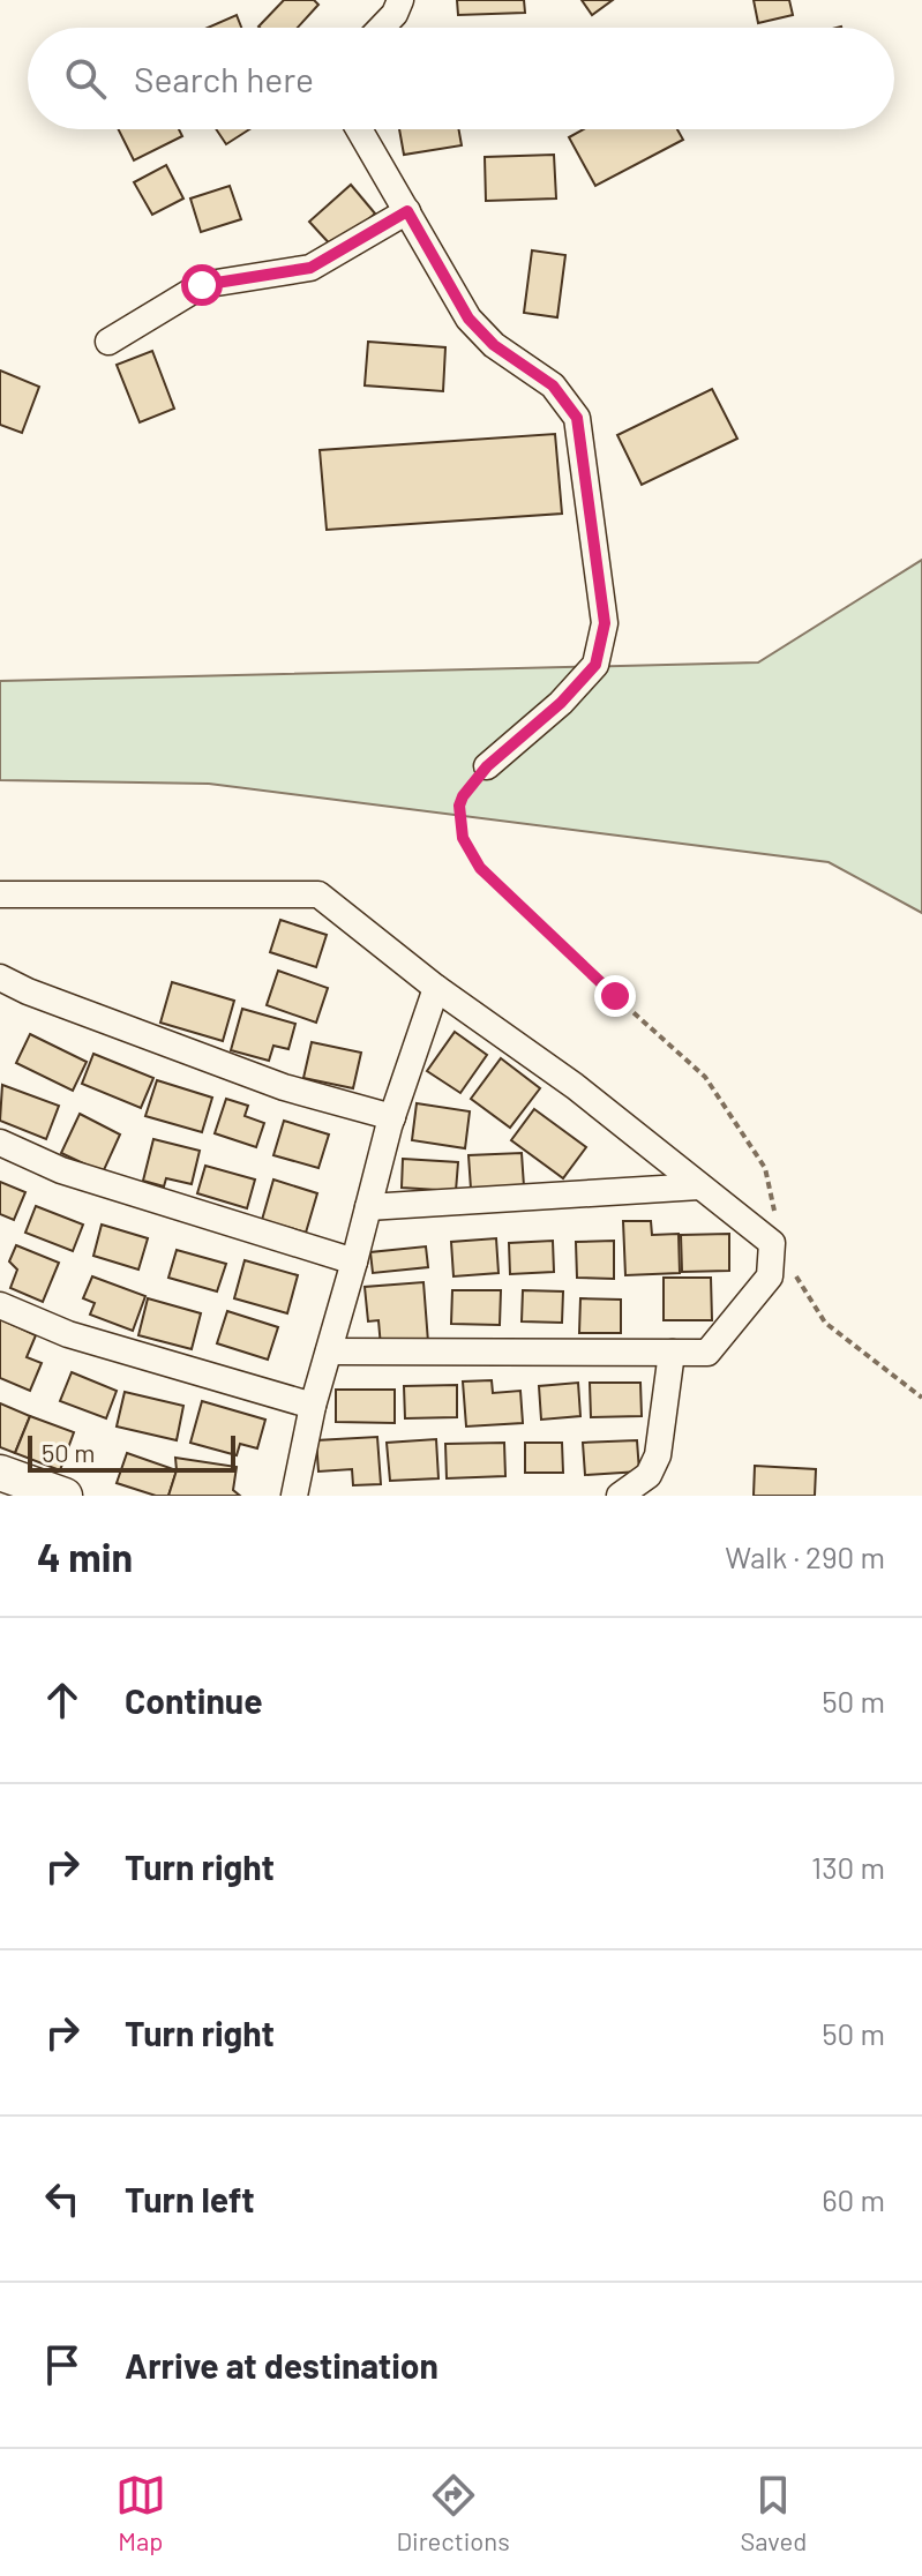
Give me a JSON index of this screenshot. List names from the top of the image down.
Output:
{
  "scale_bar": "50 m",
  "page": {
    "search": "Search here",
    "scale": "50 m",
    "heading": ["4 min", "Walk · 290 m"],
    "list": [
      ["Continue", "50 m"],
      ["Turn right", "130 m"],
      ["Turn right", "50 m"],
      ["Turn left", "60 m"],
      "Arrive at destination"
    ],
    "nav": ["Map", "Directions", "Saved"]
  }
}
